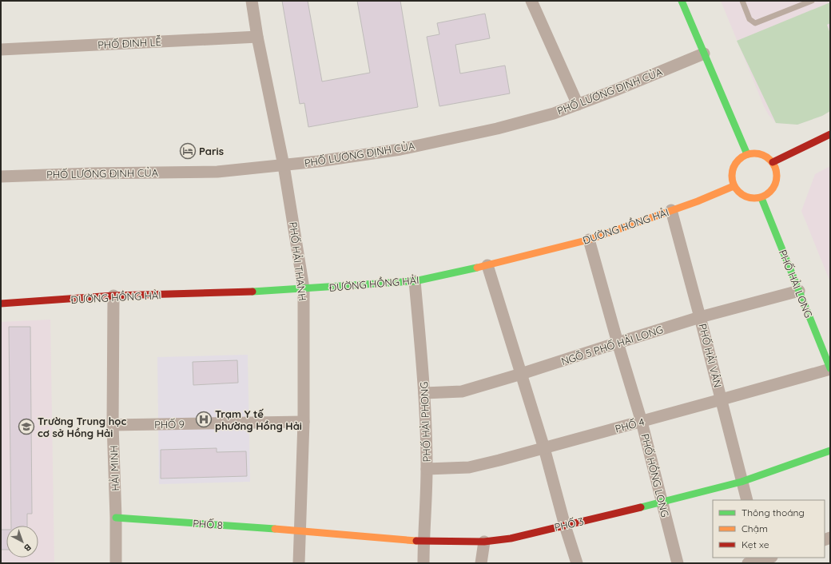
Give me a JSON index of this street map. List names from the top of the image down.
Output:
{
  "streets": {
    "street": [
      "PHỐ ĐINH LỄ",
      "PHỐ LƯƠNG ĐỊNH CỦA",
      "ĐƯỜNG HỒNG HẢI",
      "PHỐ HẢI THANH",
      "PHỐ HẢI LONG",
      "NGÕ 5 PHỐ HẢI LONG",
      "PHỐ HẢI VÂN",
      "PHỐ HẢI PHONG",
      "PHỐ 9",
      "PHỐ 4",
      "HẢI MINH",
      "PHỐ HỒNG LONG",
      "PHỐ 8",
      "PHỐ 3"
    ]
  },
  "crossings": [
    ["PHỐ ĐINH LỄ", "PHỐ HẢI THANH"],
    ["PHỐ LƯƠNG ĐỊNH CỦA", "PHỐ HẢI THANH"],
    ["ĐƯỜNG HỒNG HẢI", "PHỐ HẢI THANH"],
    ["ĐƯỜNG HỒNG HẢI", "PHỐ HẢI LONG"],
    ["ĐƯỜNG HỒNG HẢI", "PHỐ HẢI VÂN"],
    ["ĐƯỜNG HỒNG HẢI", "PHỐ HẢI PHONG"],
    ["ĐƯỜNG HỒNG HẢI", "HẢI MINH"],
    ["ĐƯỜNG HỒNG HẢI", "PHỐ HỒNG LONG"],
    ["PHỐ HẢI THANH", "PHỐ 9"],
    ["PHỐ HẢI THANH", "PHỐ 8"],
    ["PHỐ HẢI THANH", "PHỐ 3"],
    ["PHỐ HẢI LONG", "NGÕ 5 PHỐ HẢI LONG"],
    ["PHỐ HẢI LONG", "PHỐ 4"],
    ["NGÕ 5 PHỐ HẢI LONG", "PHỐ HẢI VÂN"],
    ["NGÕ 5 PHỐ HẢI LONG", "PHỐ HẢI PHONG"],
    ["NGÕ 5 PHỐ HẢI LONG", "PHỐ HỒNG LONG"],
    ["PHỐ HẢI VÂN", "PHỐ 4"],
    ["PHỐ HẢI VÂN", "PHỐ 3"],
    ["PHỐ HẢI PHONG", "PHỐ 4"],
    ["PHỐ HẢI PHONG", "PHỐ 3"],
    ["PHỐ 9", "HẢI MINH"],
    ["PHỐ 4", "PHỐ HỒNG LONG"],
    ["HẢI MINH", "PHỐ 8"],
    ["PHỐ HỒNG LONG", "PHỐ 3"],
    ["PHỐ 8", "PHỐ 3"]
  ],
  "places": {
    "hotel": ["Paris"],
    "hospital": ["Trạm Y tế phường Hồng Hải"],
    "school or university": ["Trường Trung học cơ sở Hồng Hải"]
  },
  "legend": ["Thông thoáng", "Chậm", "Kẹt xe"],
  "north": "bottom right"
}
